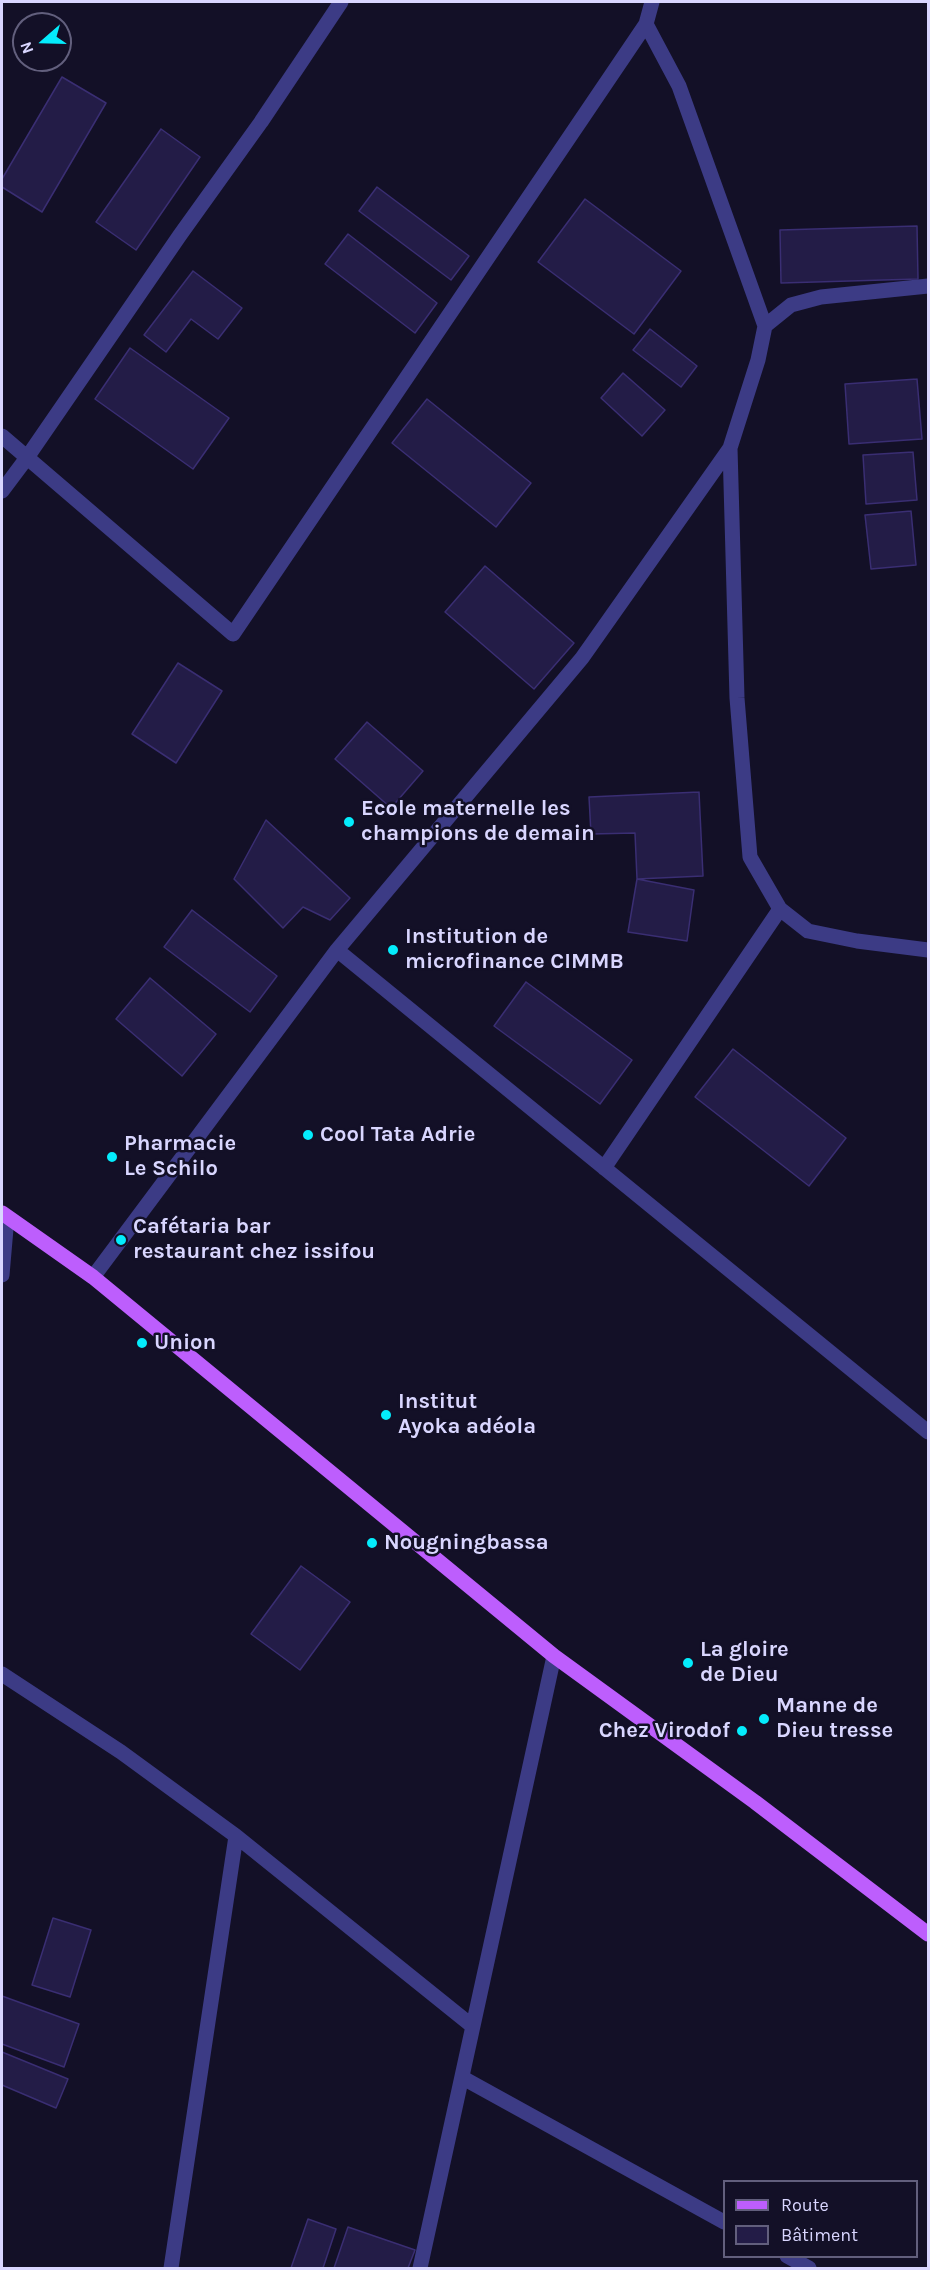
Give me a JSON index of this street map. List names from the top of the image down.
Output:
{
  "places": [
    "Ecole maternelle les champions de demain",
    "Institution de microfinance CIMMB",
    "Cool Tata Adrie",
    "Pharmacie Le Schilo",
    "Cafétaria bar restaurant chez issifou",
    "Union",
    "Institut Ayoka adéola",
    "Nougningbassa",
    "La gloire de Dieu",
    "Manne de Dieu tresse",
    "Chez Virodof"
  ],
  "legend": ["Route", "Bâtiment"],
  "north": "left"
}
